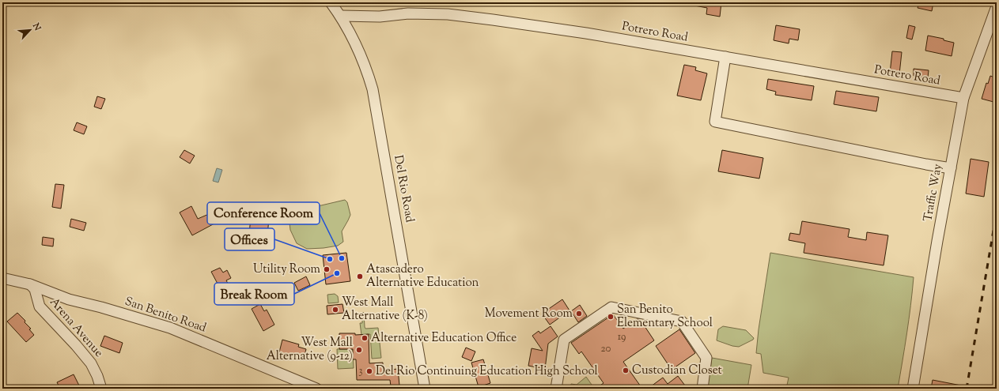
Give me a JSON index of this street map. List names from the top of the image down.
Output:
{
  "streets": {
    "street": [
      "Potrero Road",
      "Del Rio Road",
      "Traffic Way",
      "San Benito Road",
      "Arena Avenue"
    ]
  },
  "crossings": [
    ["Potrero Road", "Del Rio Road"],
    ["Potrero Road", "Traffic Way"],
    ["San Benito Road", "Arena Avenue"]
  ],
  "places": [
    "Conference Room",
    "Offices",
    "Utility Room",
    "Break Room",
    "Atascadero Alternative Education",
    "West Mall Alternative (K-8)",
    "Movement Room",
    "San Benito Elementary School",
    "Alternative Education Office",
    "West Mall Alternative (9-12)",
    "Custodian Closet",
    "Del Rio Continuing Education High School"
  ],
  "house_numbers": ["19", "20", "3"],
  "north": "top right"
}
